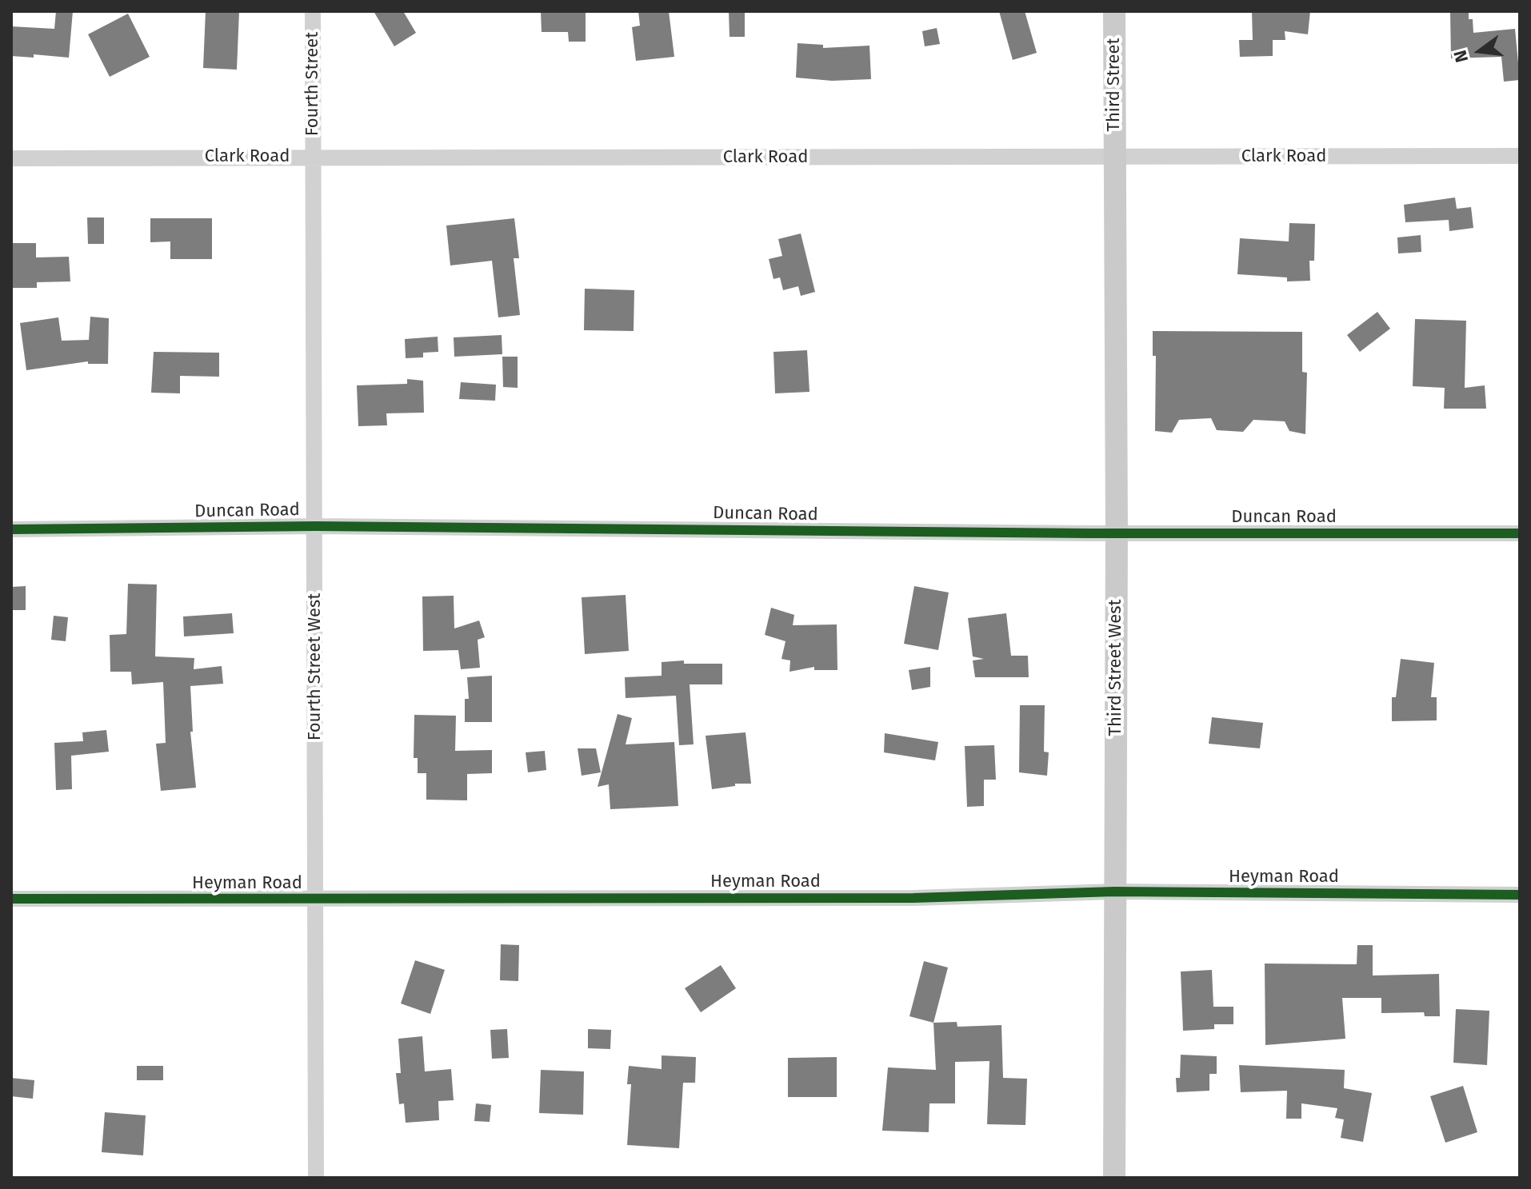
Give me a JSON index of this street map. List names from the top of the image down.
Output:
{
  "streets": {
    "main road": ["Third Street", "Third Street West"],
    "street": [
      "Fourth Street",
      "Clark Road",
      "Duncan Road",
      "Fourth Street West",
      "Heyman Road"
    ]
  },
  "crossings": [
    ["Fourth Street", "Clark Road"],
    ["Fourth Street", "Fourth Street West"],
    ["Third Street", "Clark Road"],
    ["Third Street", "Third Street West"],
    ["Clark Road", "Fourth Street West"],
    ["Clark Road", "Third Street West"],
    ["Duncan Road", "Fourth Street West"],
    ["Duncan Road", "Third Street West"],
    ["Fourth Street West", "Heyman Road"],
    ["Third Street West", "Heyman Road"]
  ],
  "north": "left"
}
